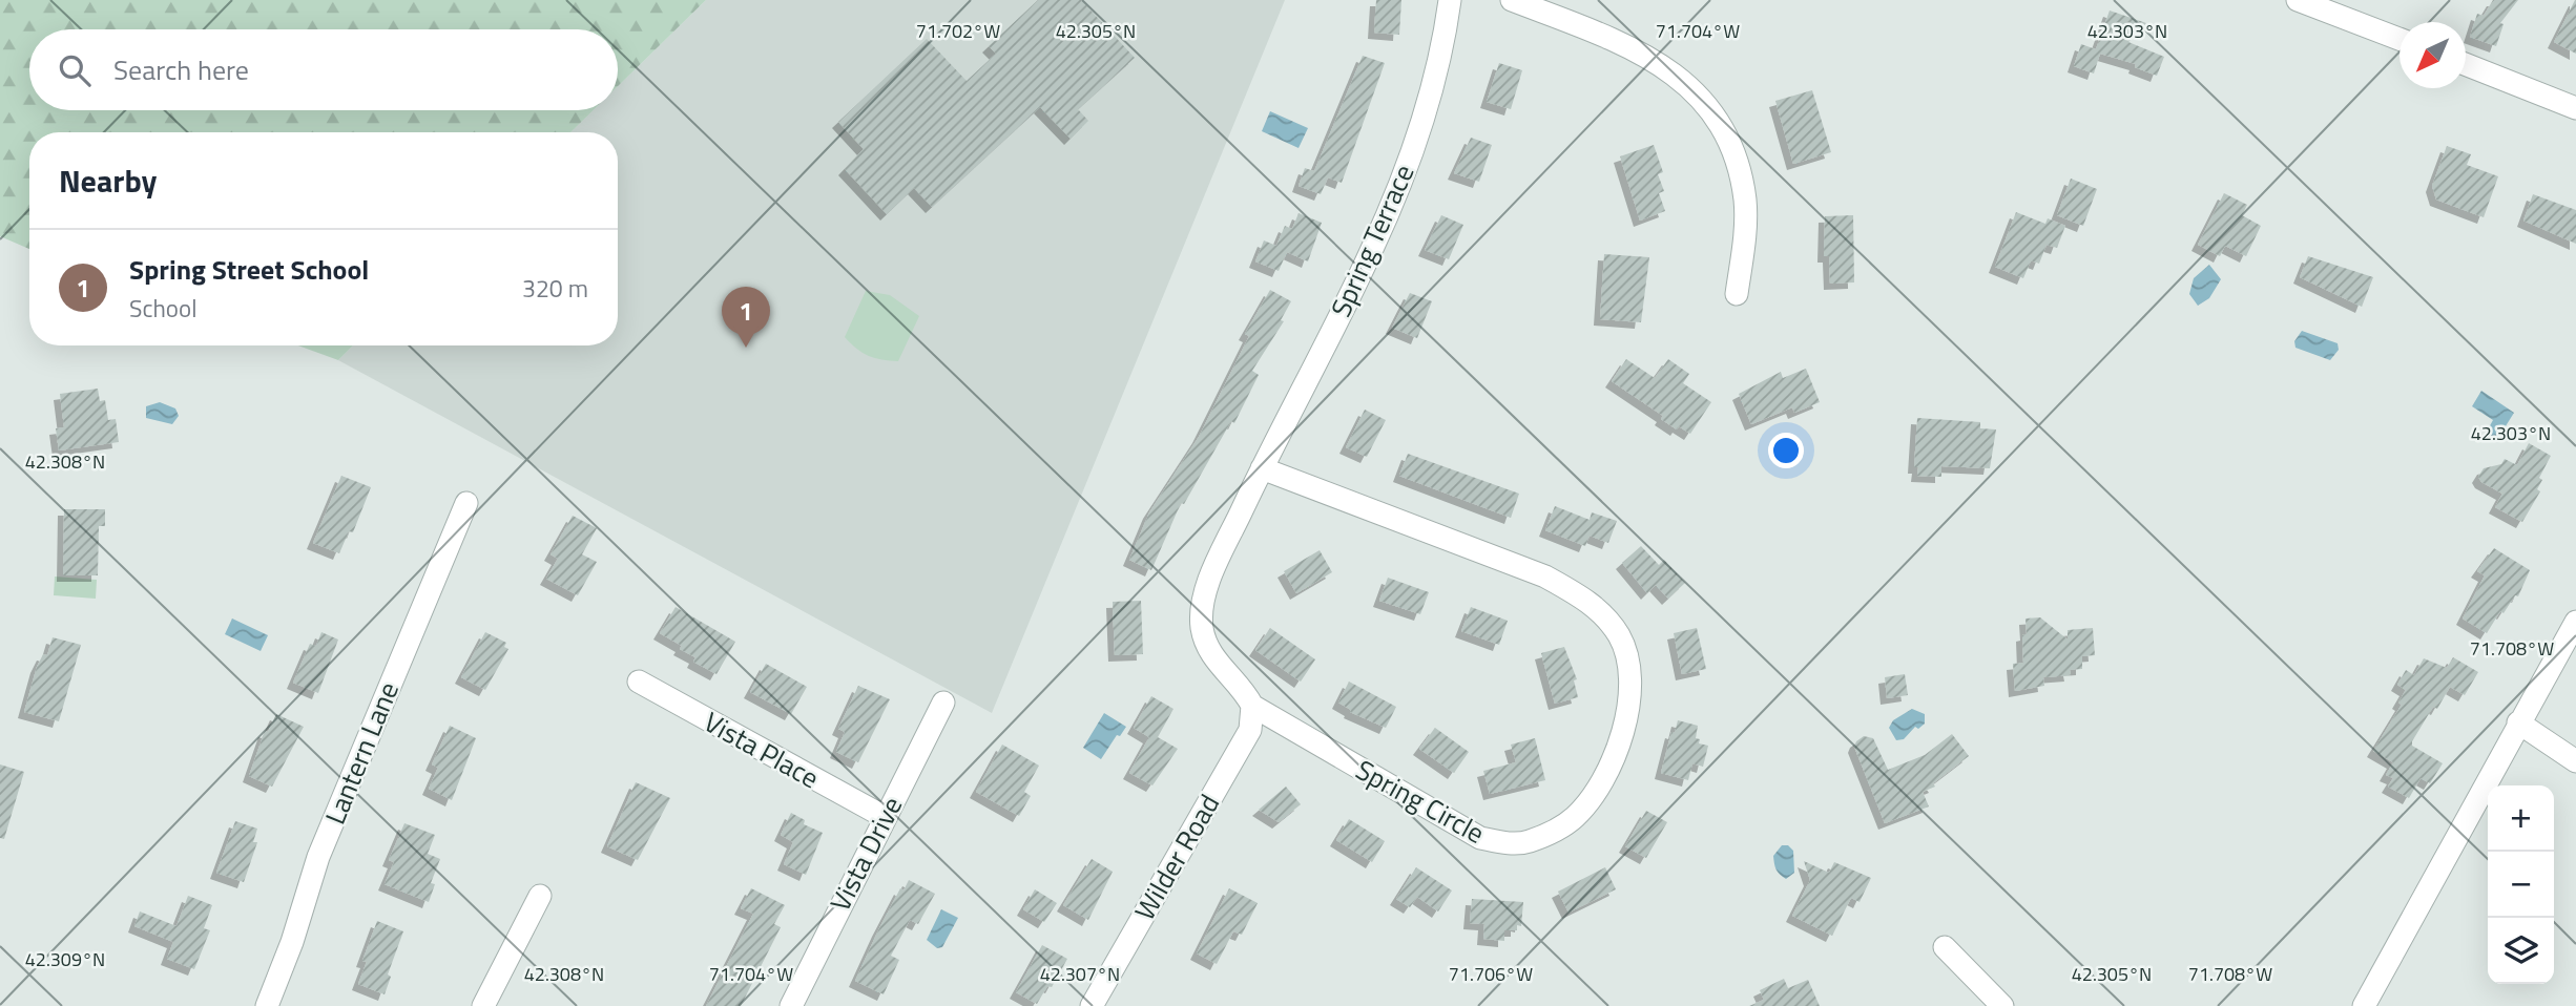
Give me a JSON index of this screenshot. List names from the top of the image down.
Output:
{
  "streets": {
    "street": [
      "Spring Terrace",
      "Vista Place",
      "Lantern Lane",
      "Spring Circle",
      "Vista Drive",
      "Wilder Road"
    ]
  },
  "crossings": [
    ["Spring Terrace", "Spring Circle"],
    ["Vista Place", "Vista Drive"],
    ["Spring Circle", "Wilder Road"]
  ],
  "north": "bottom left",
  "page": {
    "search": "Search here",
    "heading": "Nearby",
    "list": [
      {
        "mark": "1",
        "name": "Spring Street School",
        "note": "School",
        "value": "320 m"
      }
    ],
    "pins": "1",
    "map_buttons": ["+", "−"]
  },
  "coordinates": [
    "42.305°N",
    "42.303°N",
    "71.704°W",
    "71.702°W",
    "42.308°N",
    "71.708°W",
    "42.309°N",
    "71.706°W",
    "42.307°N"
  ]
}
